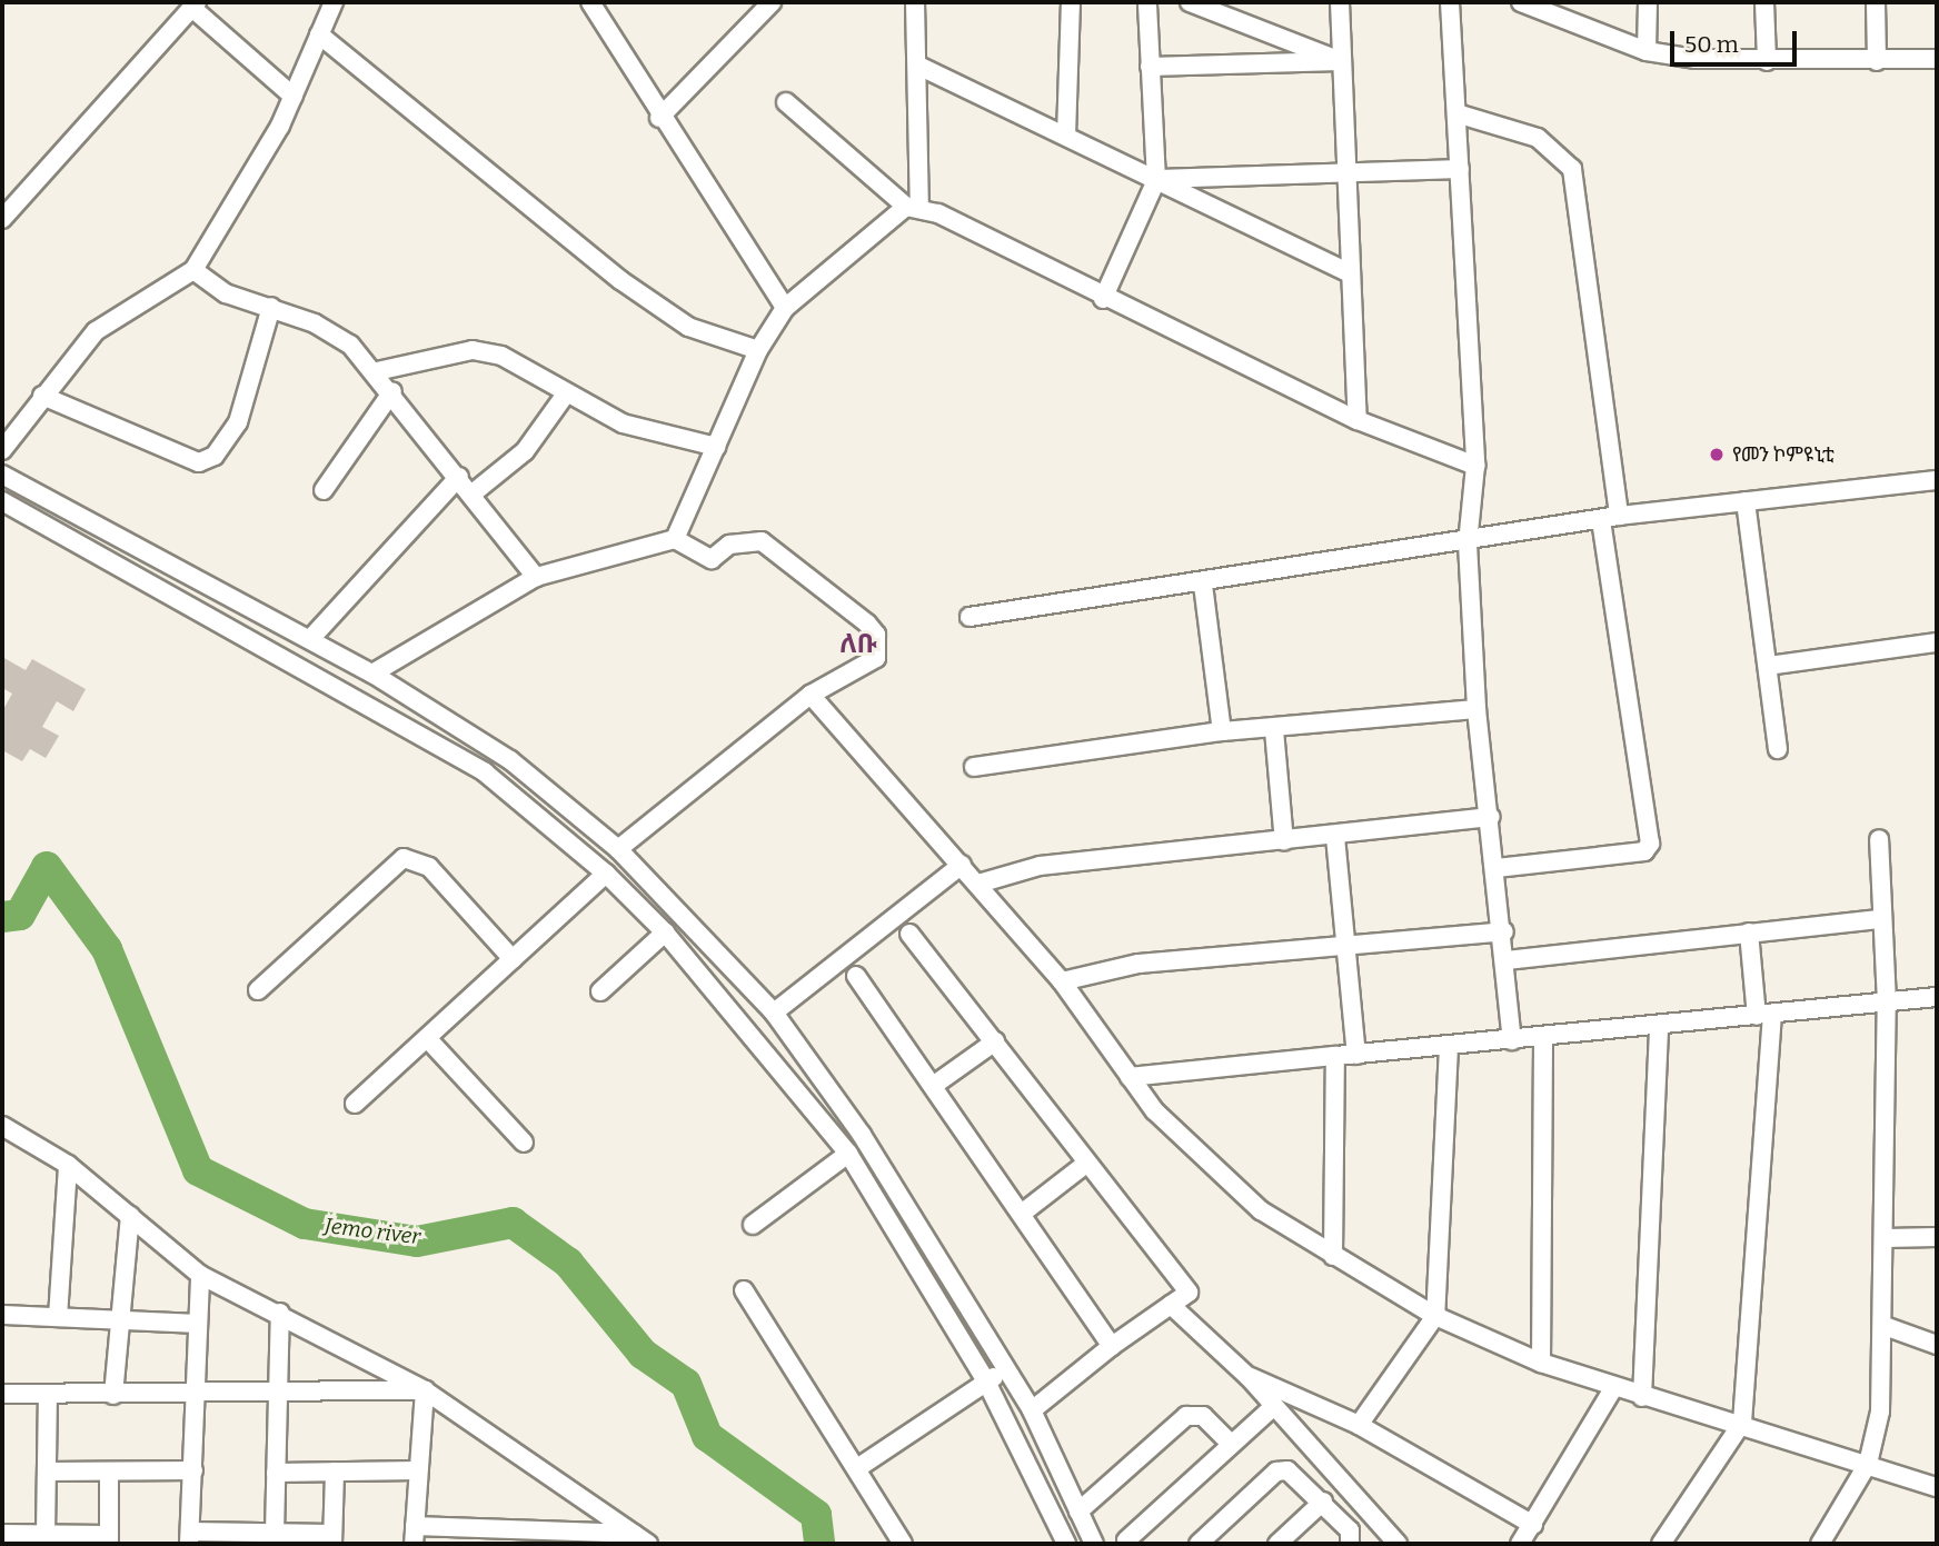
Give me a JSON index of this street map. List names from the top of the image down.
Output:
{
  "districts": ["ለቡ"],
  "water": ["Jemo river"],
  "places": ["የመን ኮምዩኒቲ"],
  "scale_bar": "50 m"
}
